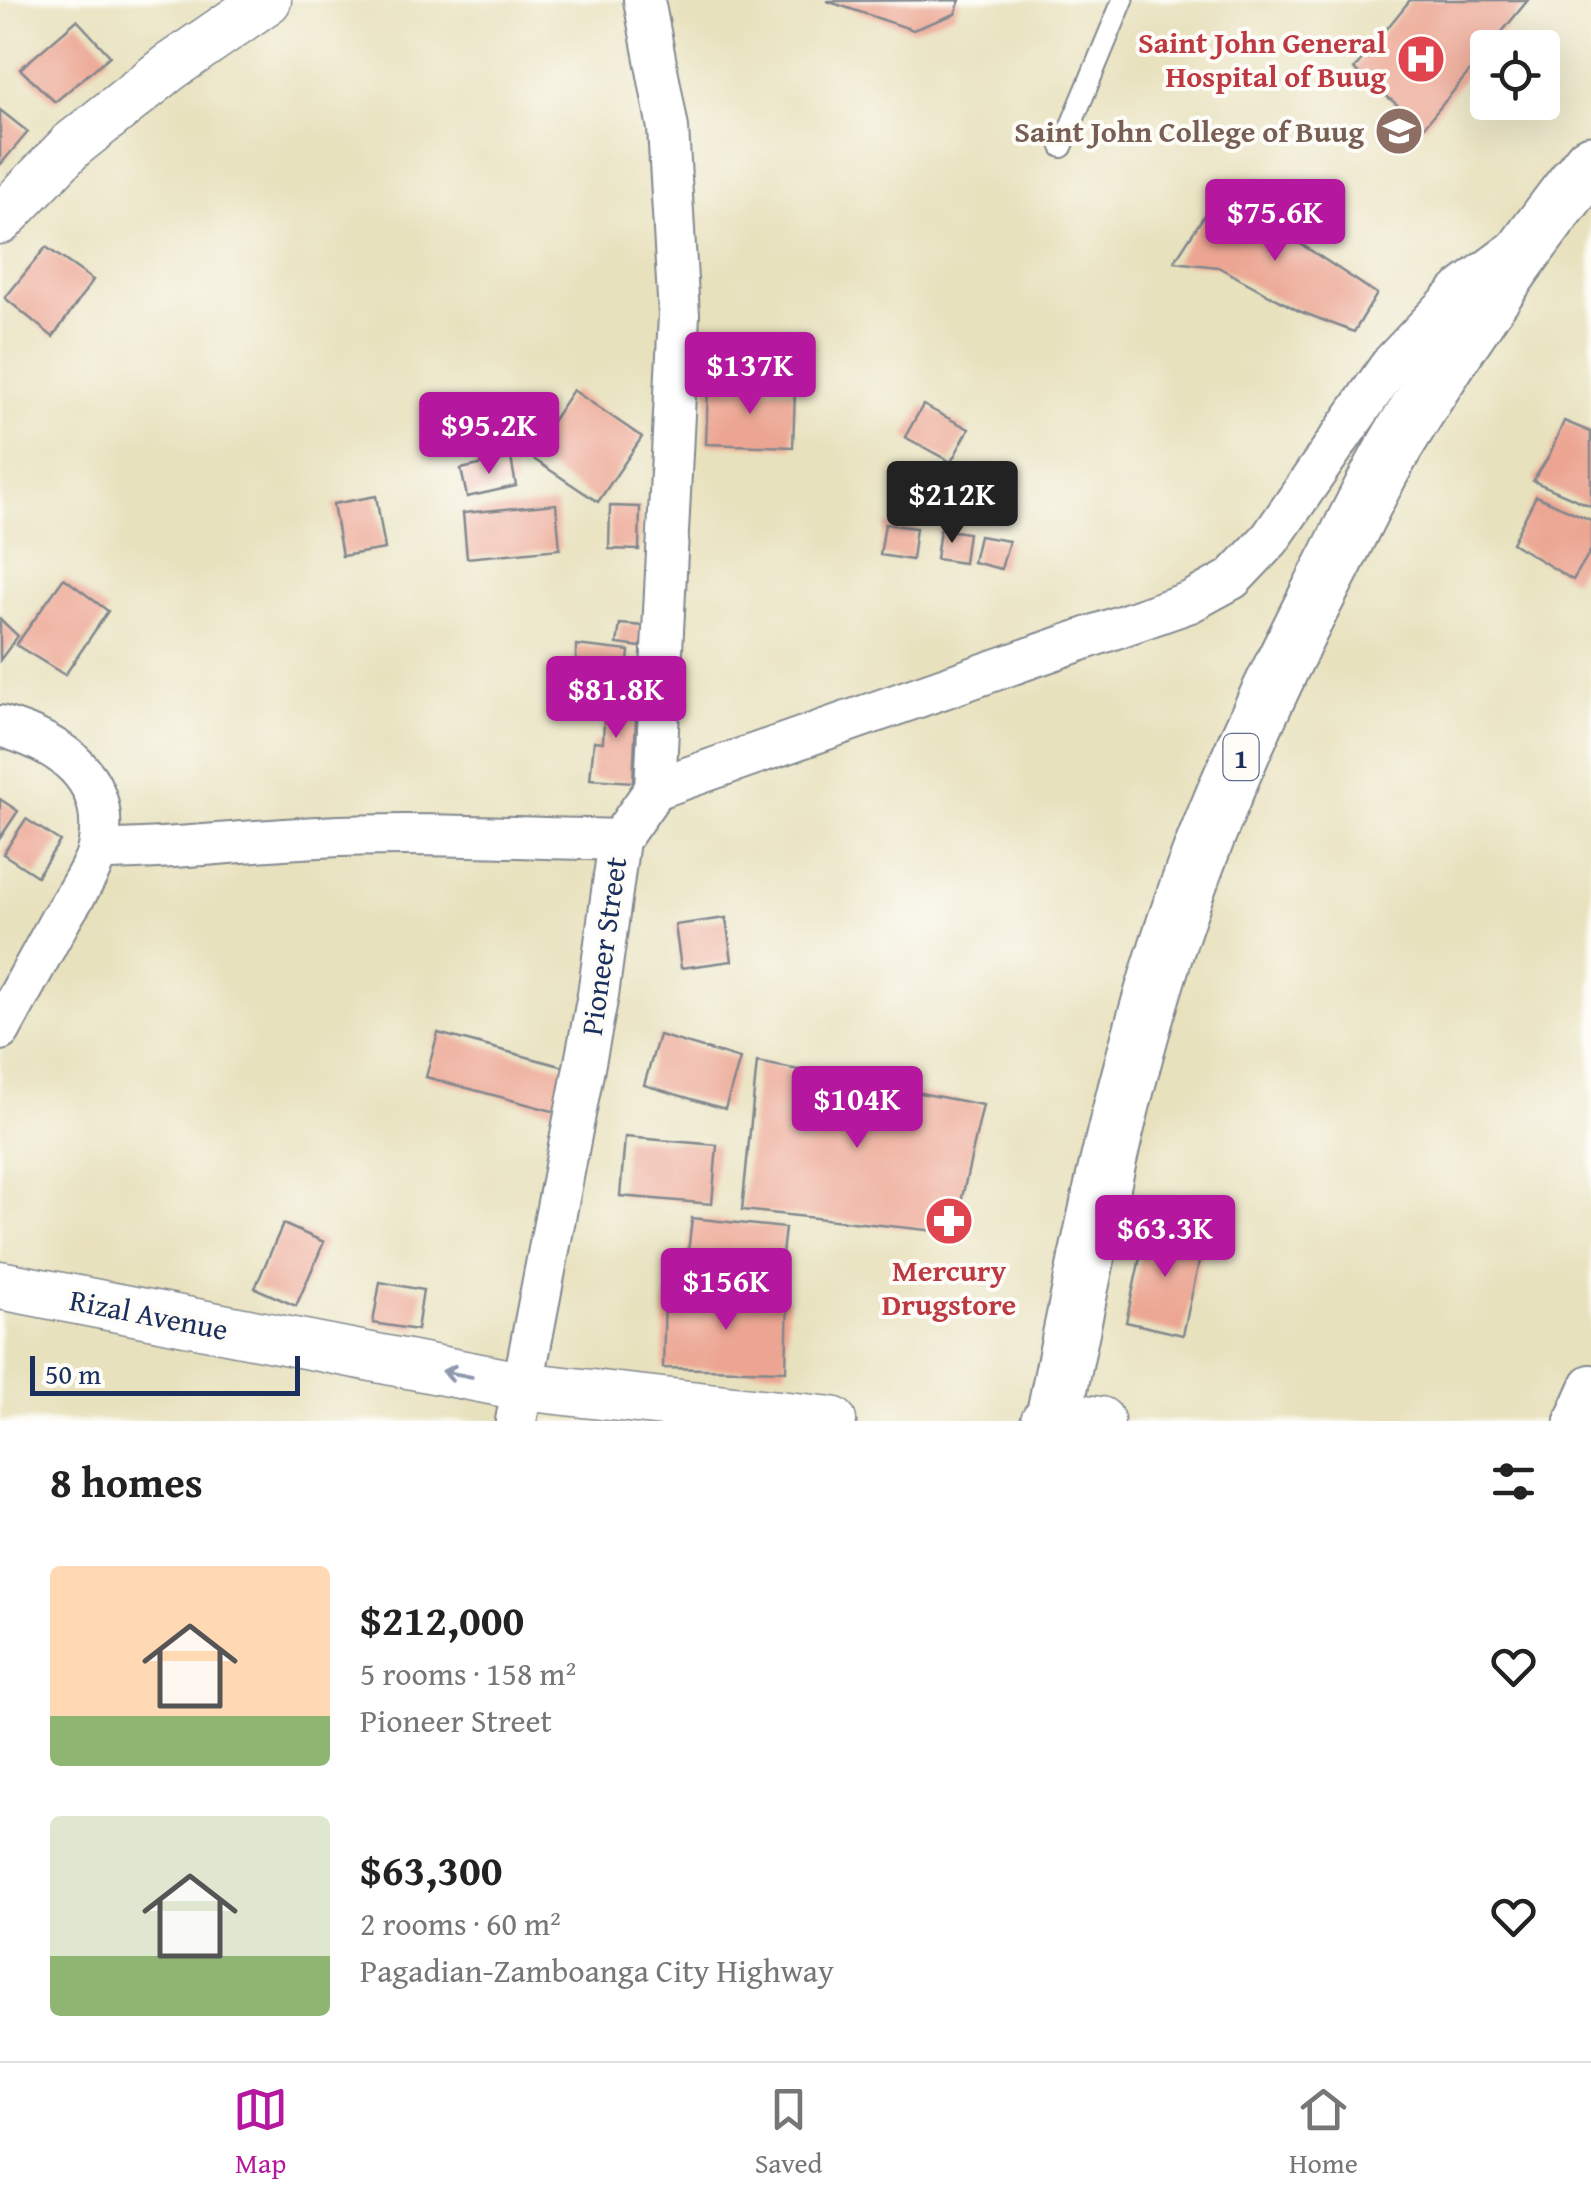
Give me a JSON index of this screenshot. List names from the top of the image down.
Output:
{
  "streets": {
    "highway": ["1"],
    "street": ["Pioneer Street", "Rizal Avenue"]
  },
  "crossings": [
    ["Pioneer Street", "Rizal Avenue"]
  ],
  "one_way": ["Rizal Avenue"],
  "places": {
    "hospital": ["Saint John General Hospital of Buug"],
    "school or university": ["Saint John College of Buug"],
    "pharmacy": ["Mercury Drugstore"]
  },
  "scale_bar": "50 m",
  "page": {
    "price": [
      "$75.6K",
      "$137K",
      "$95.2K",
      "$212K",
      "$81.8K",
      "$104K",
      "$63.3K",
      "$156K"
    ],
    "scale": "50 m",
    "heading": "8 homes",
    "list": [
      {
        "name": "$212,000",
        "note": "5 rooms · 158 m² · Pioneer Street"
      },
      {
        "name": "$63,300",
        "note": "2 rooms · 60 m² · Pagadian-Zamboanga City Highway"
      }
    ],
    "tabs": ["Map", "Saved", "Home"]
  }
}
